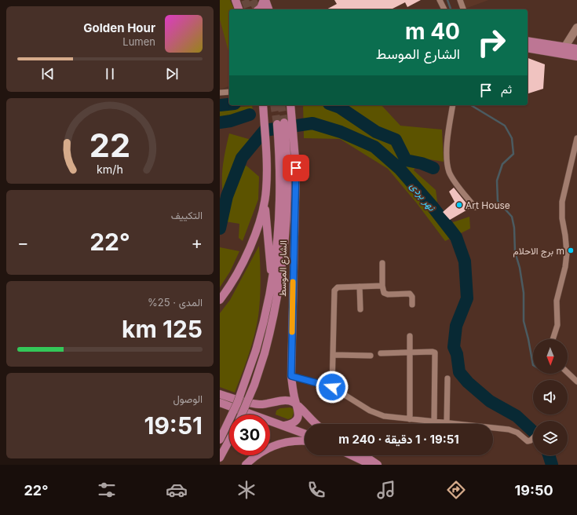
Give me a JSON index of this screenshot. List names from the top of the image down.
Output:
{
  "streets": {
    "main road": ["الشارع الموسط"]
  },
  "water": ["نهر بردى"],
  "places": ["Art House", "برج الاحلام m"],
  "north": "bottom",
  "page": {
    "turn": ["40 m", "الشارع الموسط"],
    "song": ["Golden Hour", "Lumen"],
    "then": "ثم",
    "tile": [
      "التكييف",
      ["المدى · 25%", "125 km"],
      ["الوصول", "19:51"]
    ],
    "heat": ["−", "22°", "+"],
    "limit": "30",
    "trip": "19:51 · 1 دقيقة · 240 m",
    "tabs": ["19:50", "22°"],
    "gauge": ["22", "km/h"]
  }
}
